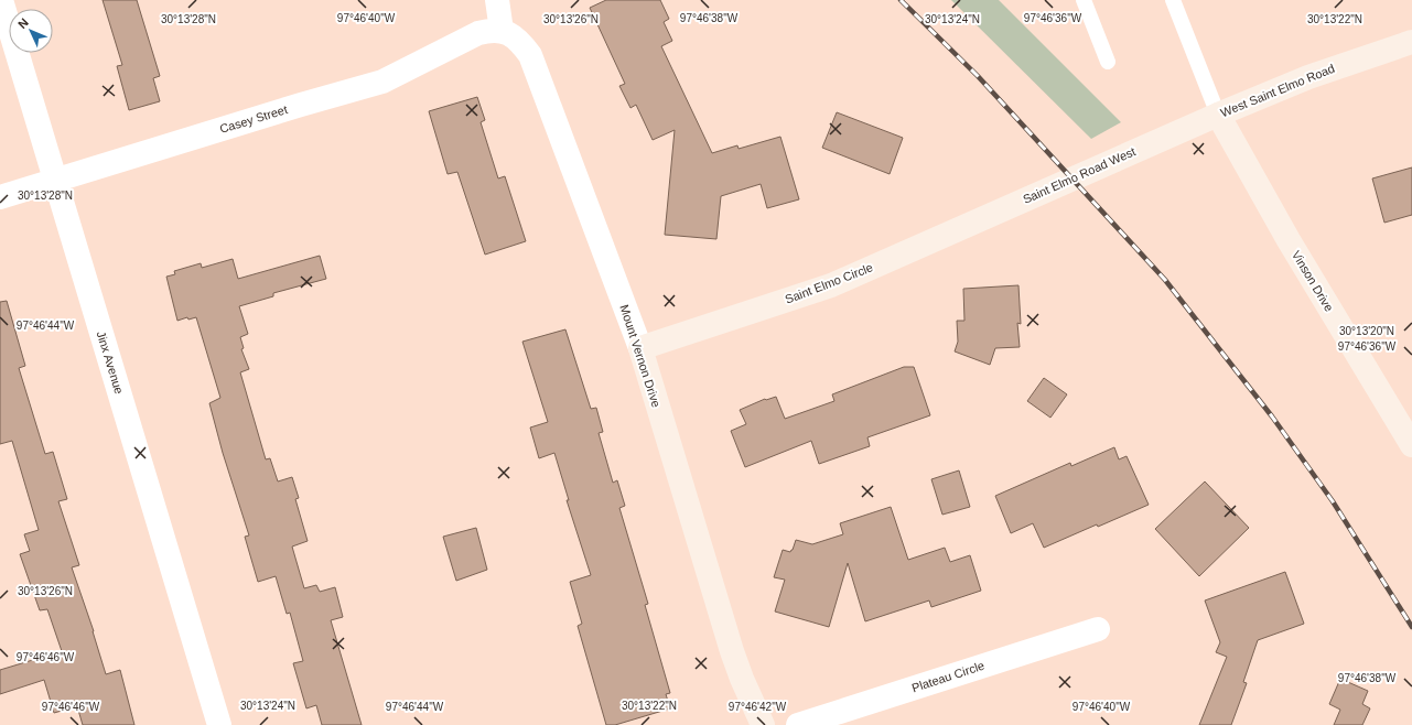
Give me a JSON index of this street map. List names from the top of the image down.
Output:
{
  "streets": {
    "street": [
      "West Saint Elmo Road",
      "Casey Street",
      "Saint Elmo Road West",
      "Vinson Drive",
      "Saint Elmo Circle",
      "Mount Vernon Drive",
      "Jinx Avenue",
      "Plateau Circle"
    ]
  },
  "crossings": [
    ["West Saint Elmo Road", "Saint Elmo Road West"],
    ["West Saint Elmo Road", "Vinson Drive"],
    ["Casey Street", "Mount Vernon Drive"],
    ["Casey Street", "Jinx Avenue"],
    ["Saint Elmo Road West", "Saint Elmo Circle"],
    ["Saint Elmo Circle", "Mount Vernon Drive"]
  ],
  "north": "top left",
  "coordinates": [
    "97°46'40\"W",
    "97°46'38\"W",
    "97°46'36\"W",
    "30°13'28\"N",
    "30°13'26\"N",
    "30°13'24\"N",
    "30°13'22\"N",
    "97°46'44\"W",
    "30°13'20\"N",
    "97°46'46\"W",
    "97°46'42\"W"
  ]
}
